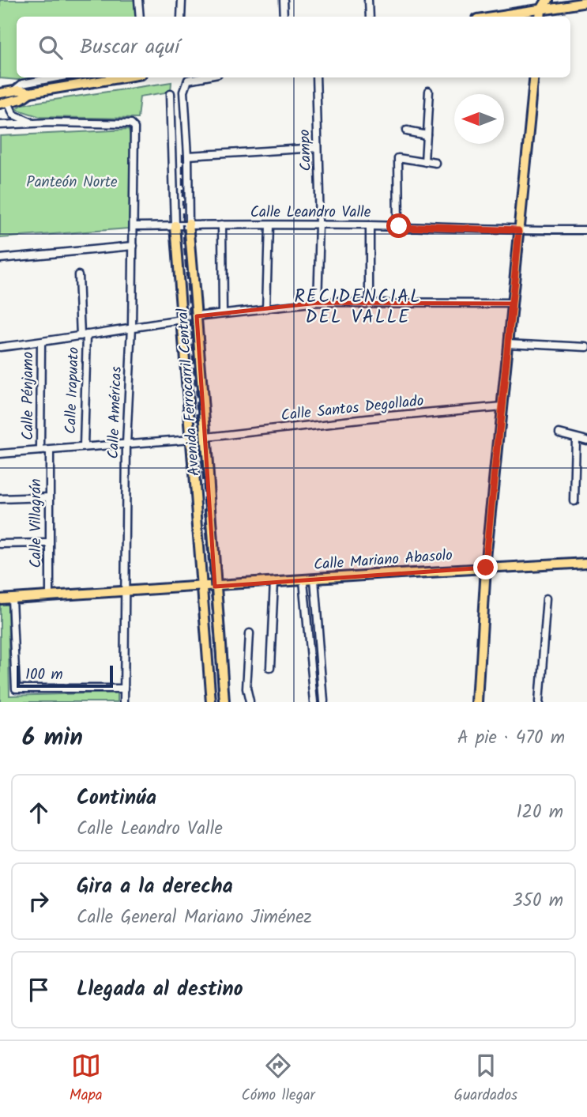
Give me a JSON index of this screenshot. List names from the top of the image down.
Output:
{
  "streets": {
    "main road": ["Avenida Ferrocarril Central", "Calle Mariano Abasolo"],
    "street": [
      "Campo",
      "Calle Leandro Valle",
      "Calle Irapuato",
      "Calle Pénjamo",
      "Calle Santos Degollado",
      "Calle Américas",
      "Calle Villagrán"
    ]
  },
  "crossings": [
    ["Campo", "Calle Leandro Valle"],
    ["Calle Leandro Valle", "Avenida Ferrocarril Central"],
    ["Calle Leandro Valle", "Calle Américas"],
    ["Avenida Ferrocarril Central", "Calle Santos Degollado"],
    ["Avenida Ferrocarril Central", "Calle Mariano Abasolo"],
    ["Calle Américas", "Calle Mariano Abasolo"],
    ["Calle Villagrán", "Calle Mariano Abasolo"]
  ],
  "districts": ["RECIDENCIAL DEL VALLE"],
  "parks": ["Panteón Norte"],
  "scale_bar": "100 m",
  "north": "left",
  "page": {
    "search": "Buscar aquí",
    "scale": "100 m",
    "heading": ["6 min", "A pie · 470 m"],
    "list": [
      ["Continúa", "Calle Leandro Valle", "120 m"],
      ["Gira a la derecha", "Calle General Mariano Jiménez", "350 m"],
      "Llegada al destino"
    ],
    "nav": ["Mapa", "Cómo llegar", "Guardados"]
  }
}
